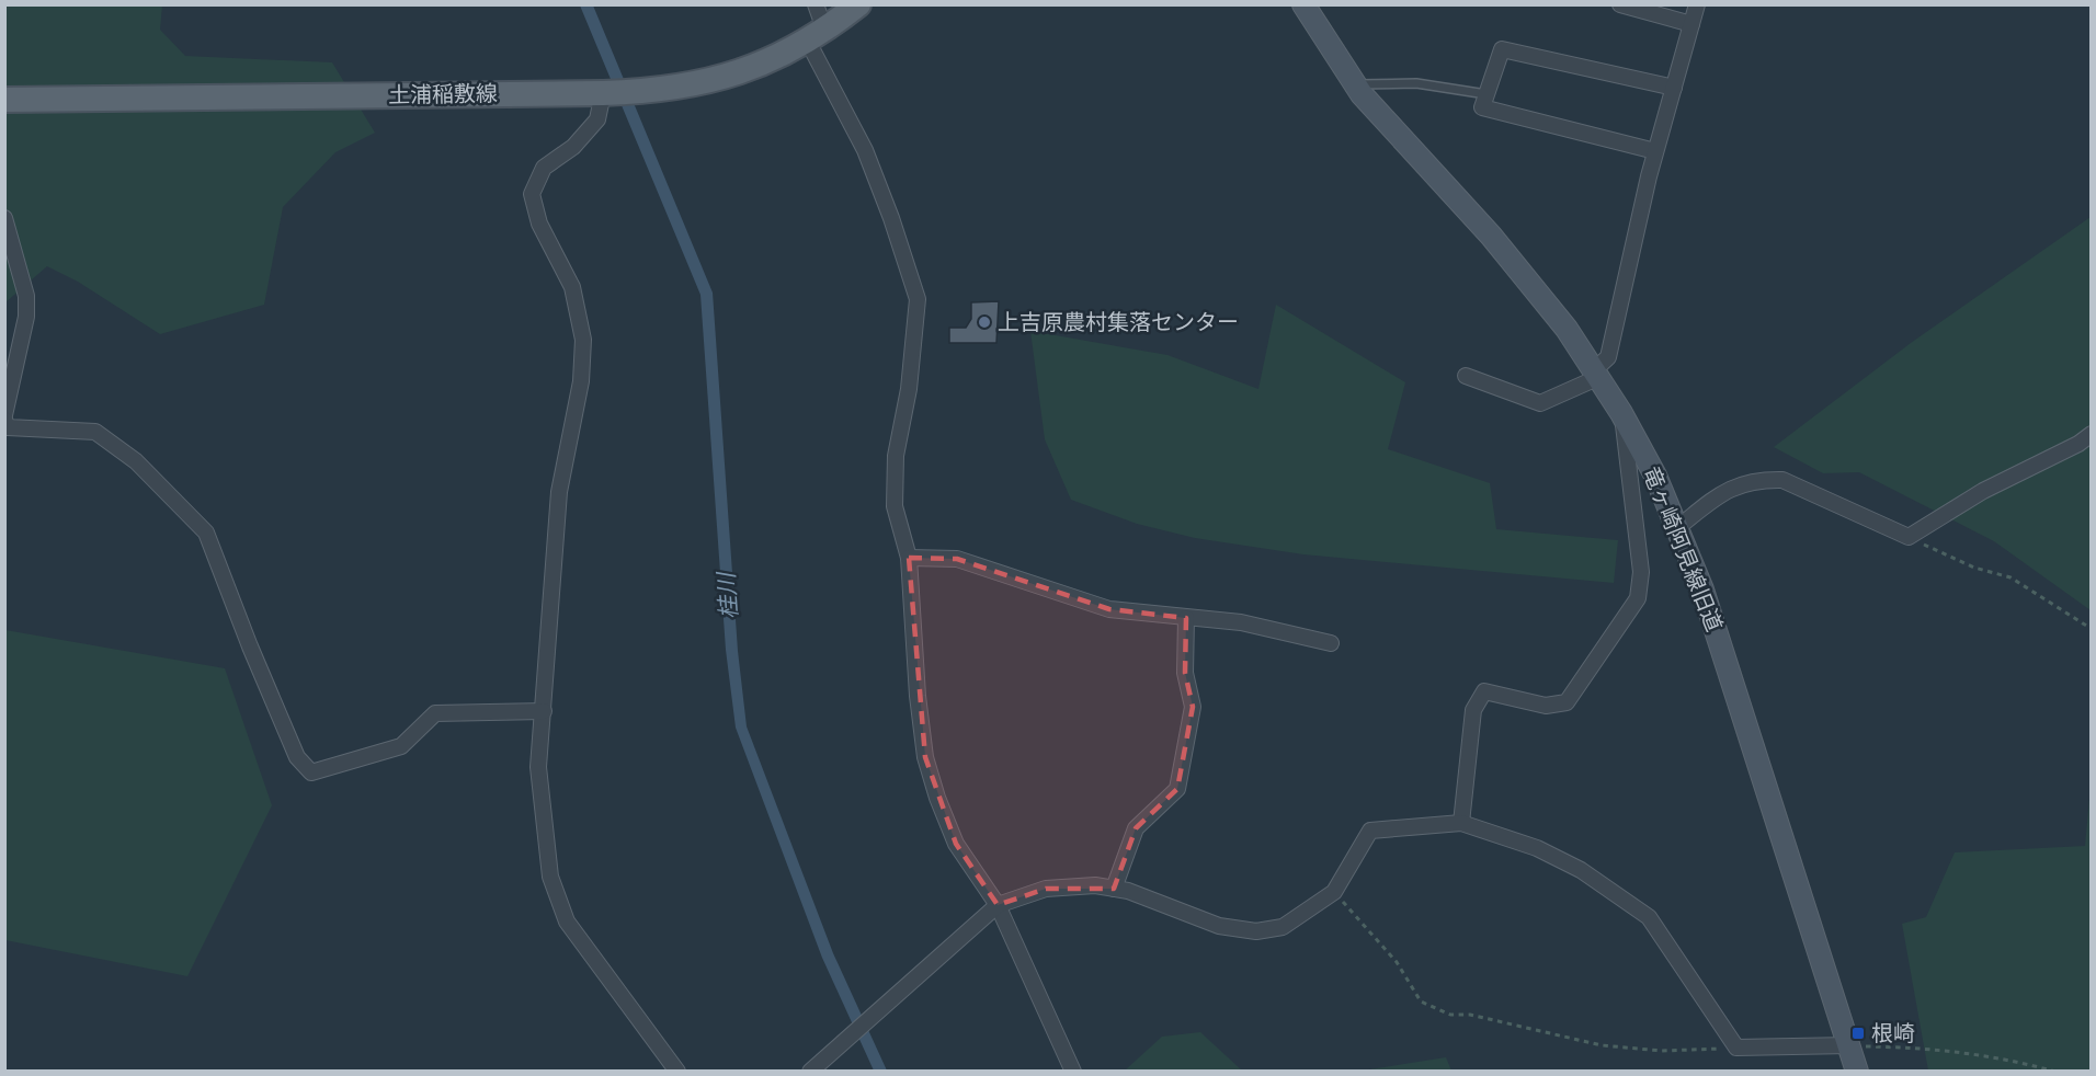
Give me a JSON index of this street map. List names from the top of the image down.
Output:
{
  "streets": {
    "main road": ["土浦稲敷線"],
    "street": ["竜ヶ崎阿見線旧道"]
  },
  "water": ["桂川"],
  "places": {
    "other": ["上吉原農村集落センター"],
    "transit": ["根崎"]
  }
}
